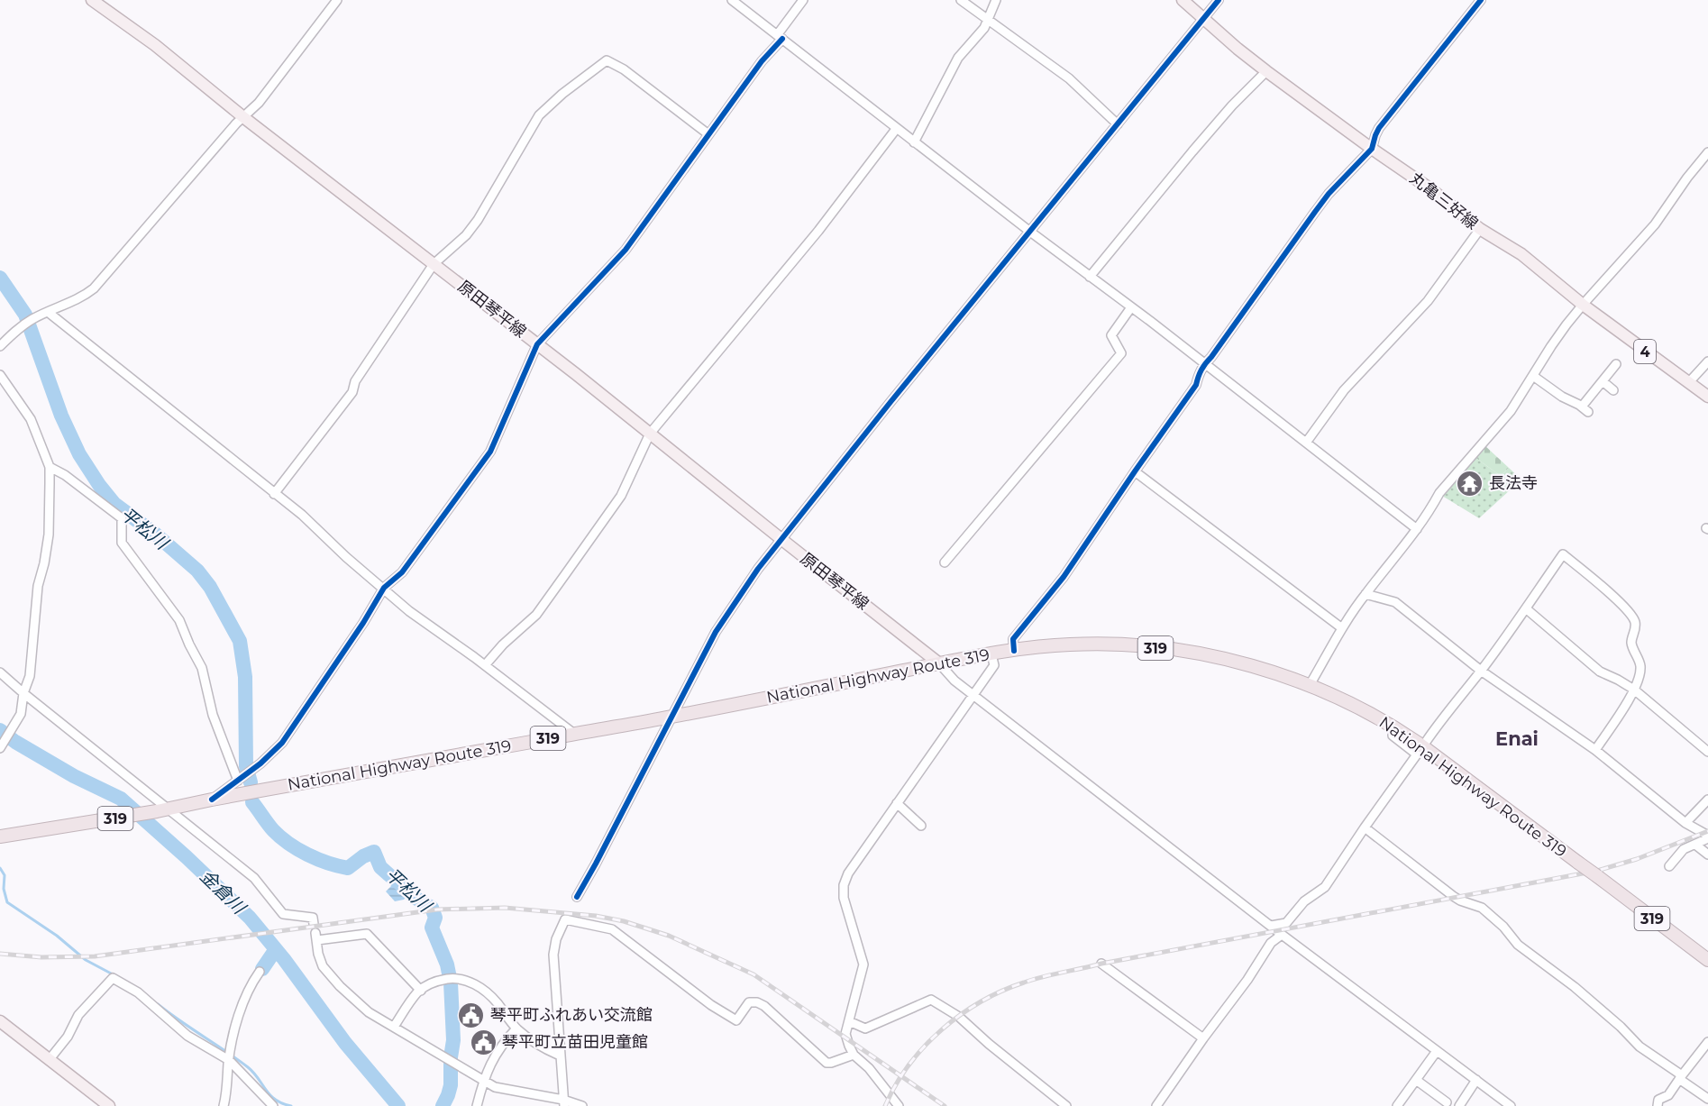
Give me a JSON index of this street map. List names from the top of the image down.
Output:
{
  "streets": {
    "highway": ["319", "National Highway Route 319"],
    "main road": ["丸亀三好線", "原田琴平線", "4"]
  },
  "crossings": [
    ["原田琴平線", "National Highway Route 319"]
  ],
  "districts": ["Enai"],
  "water": ["平松川", "金倉川"],
  "places": {
    "temple": ["長法寺"],
    "public building": ["琴平町ふれあい交流館", "琴平町立苗田児童館"]
  }
}
